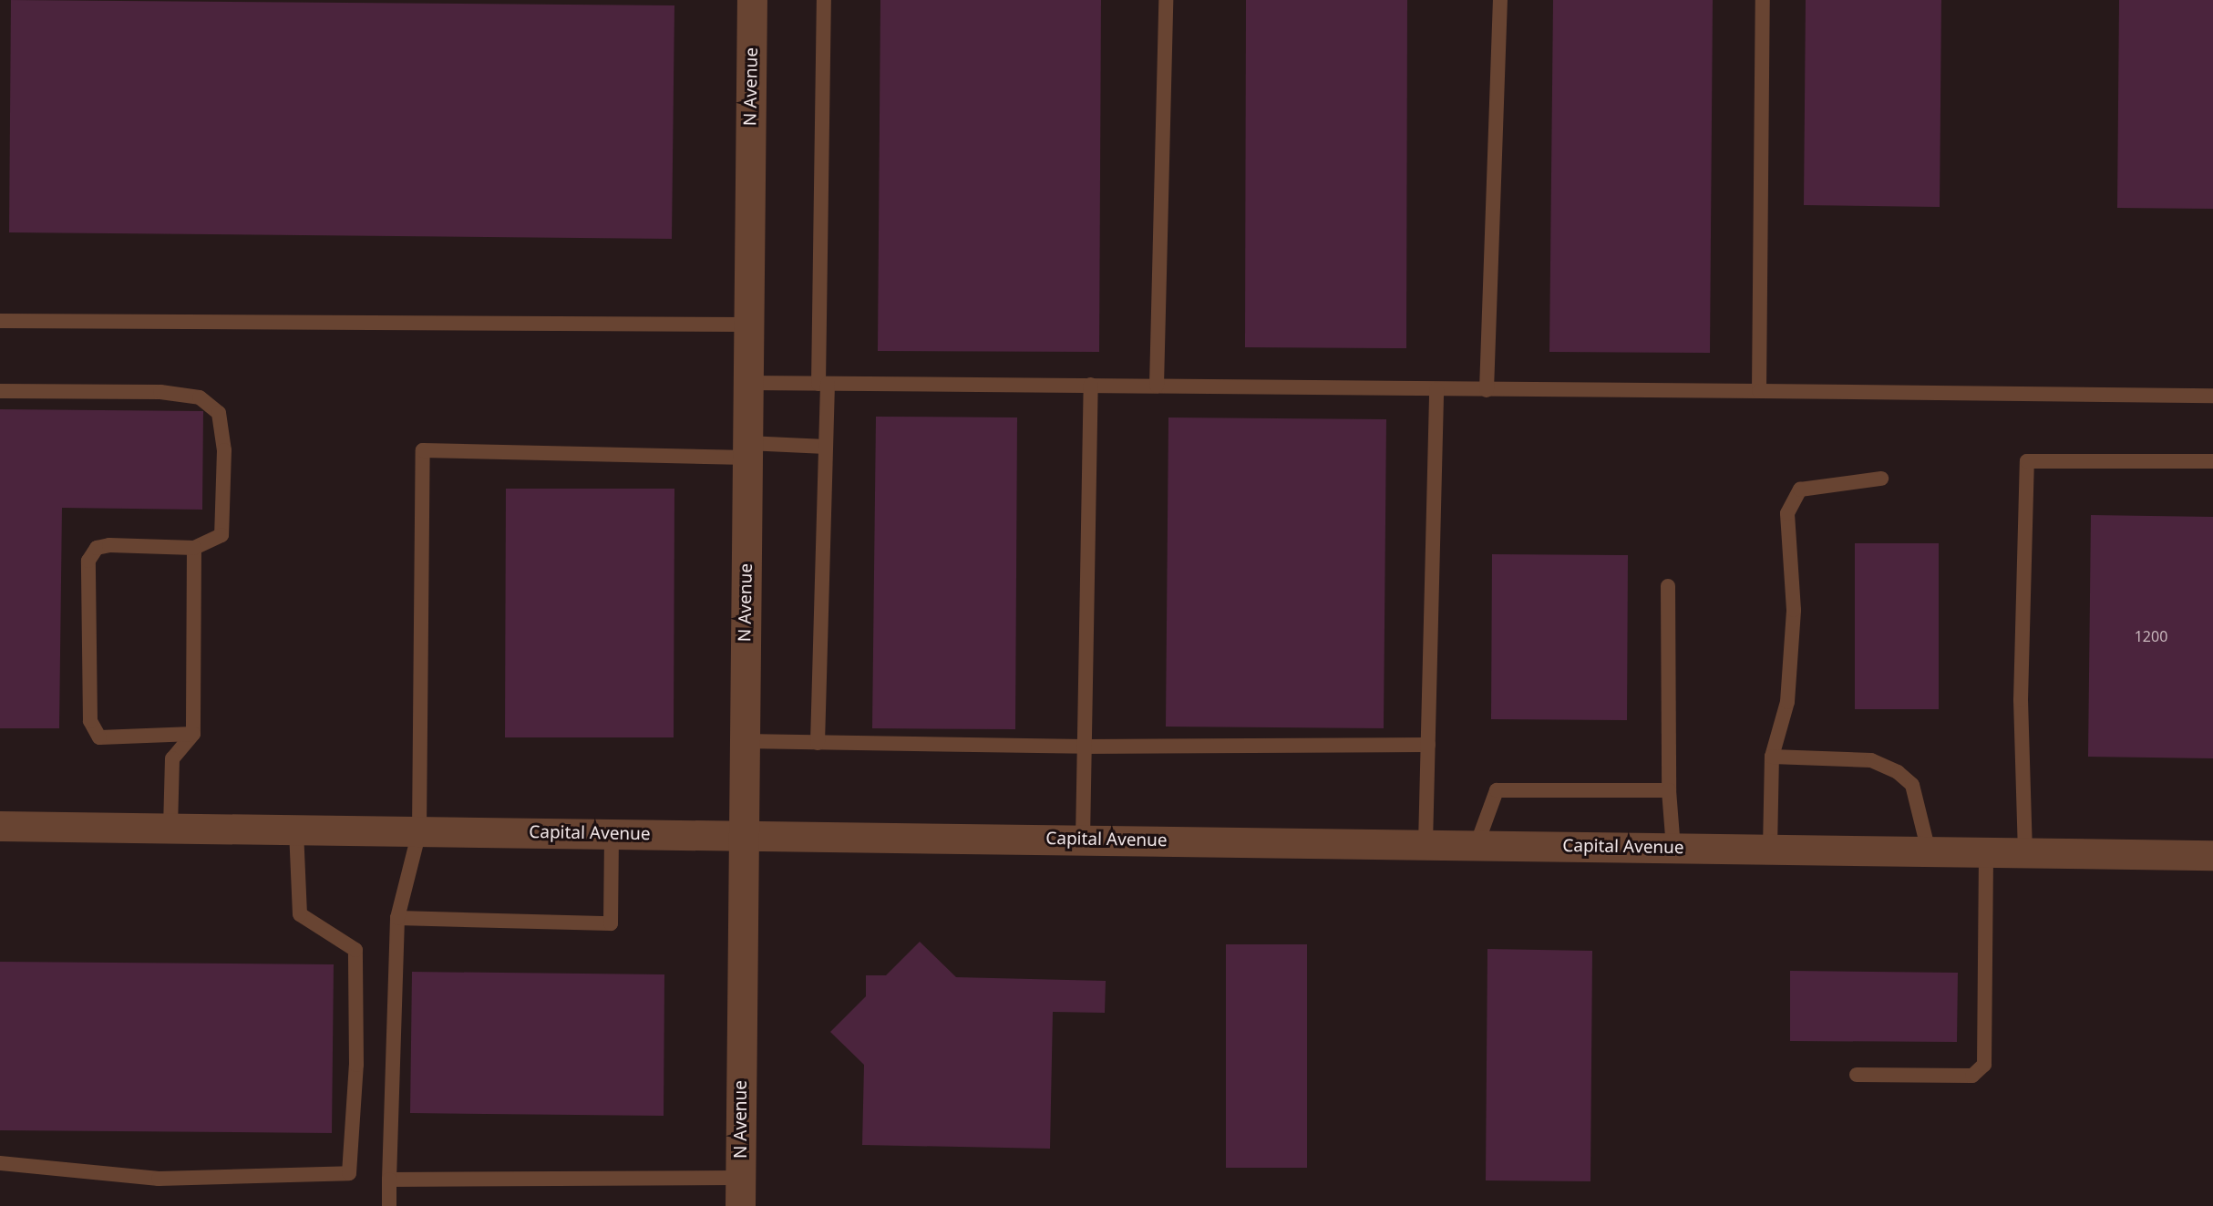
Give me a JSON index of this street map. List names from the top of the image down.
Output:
{
  "streets": {
    "street": ["N Avenue", "Capital Avenue"]
  },
  "crossings": [
    ["N Avenue", "Capital Avenue"]
  ],
  "house_numbers": ["1200"]
}
